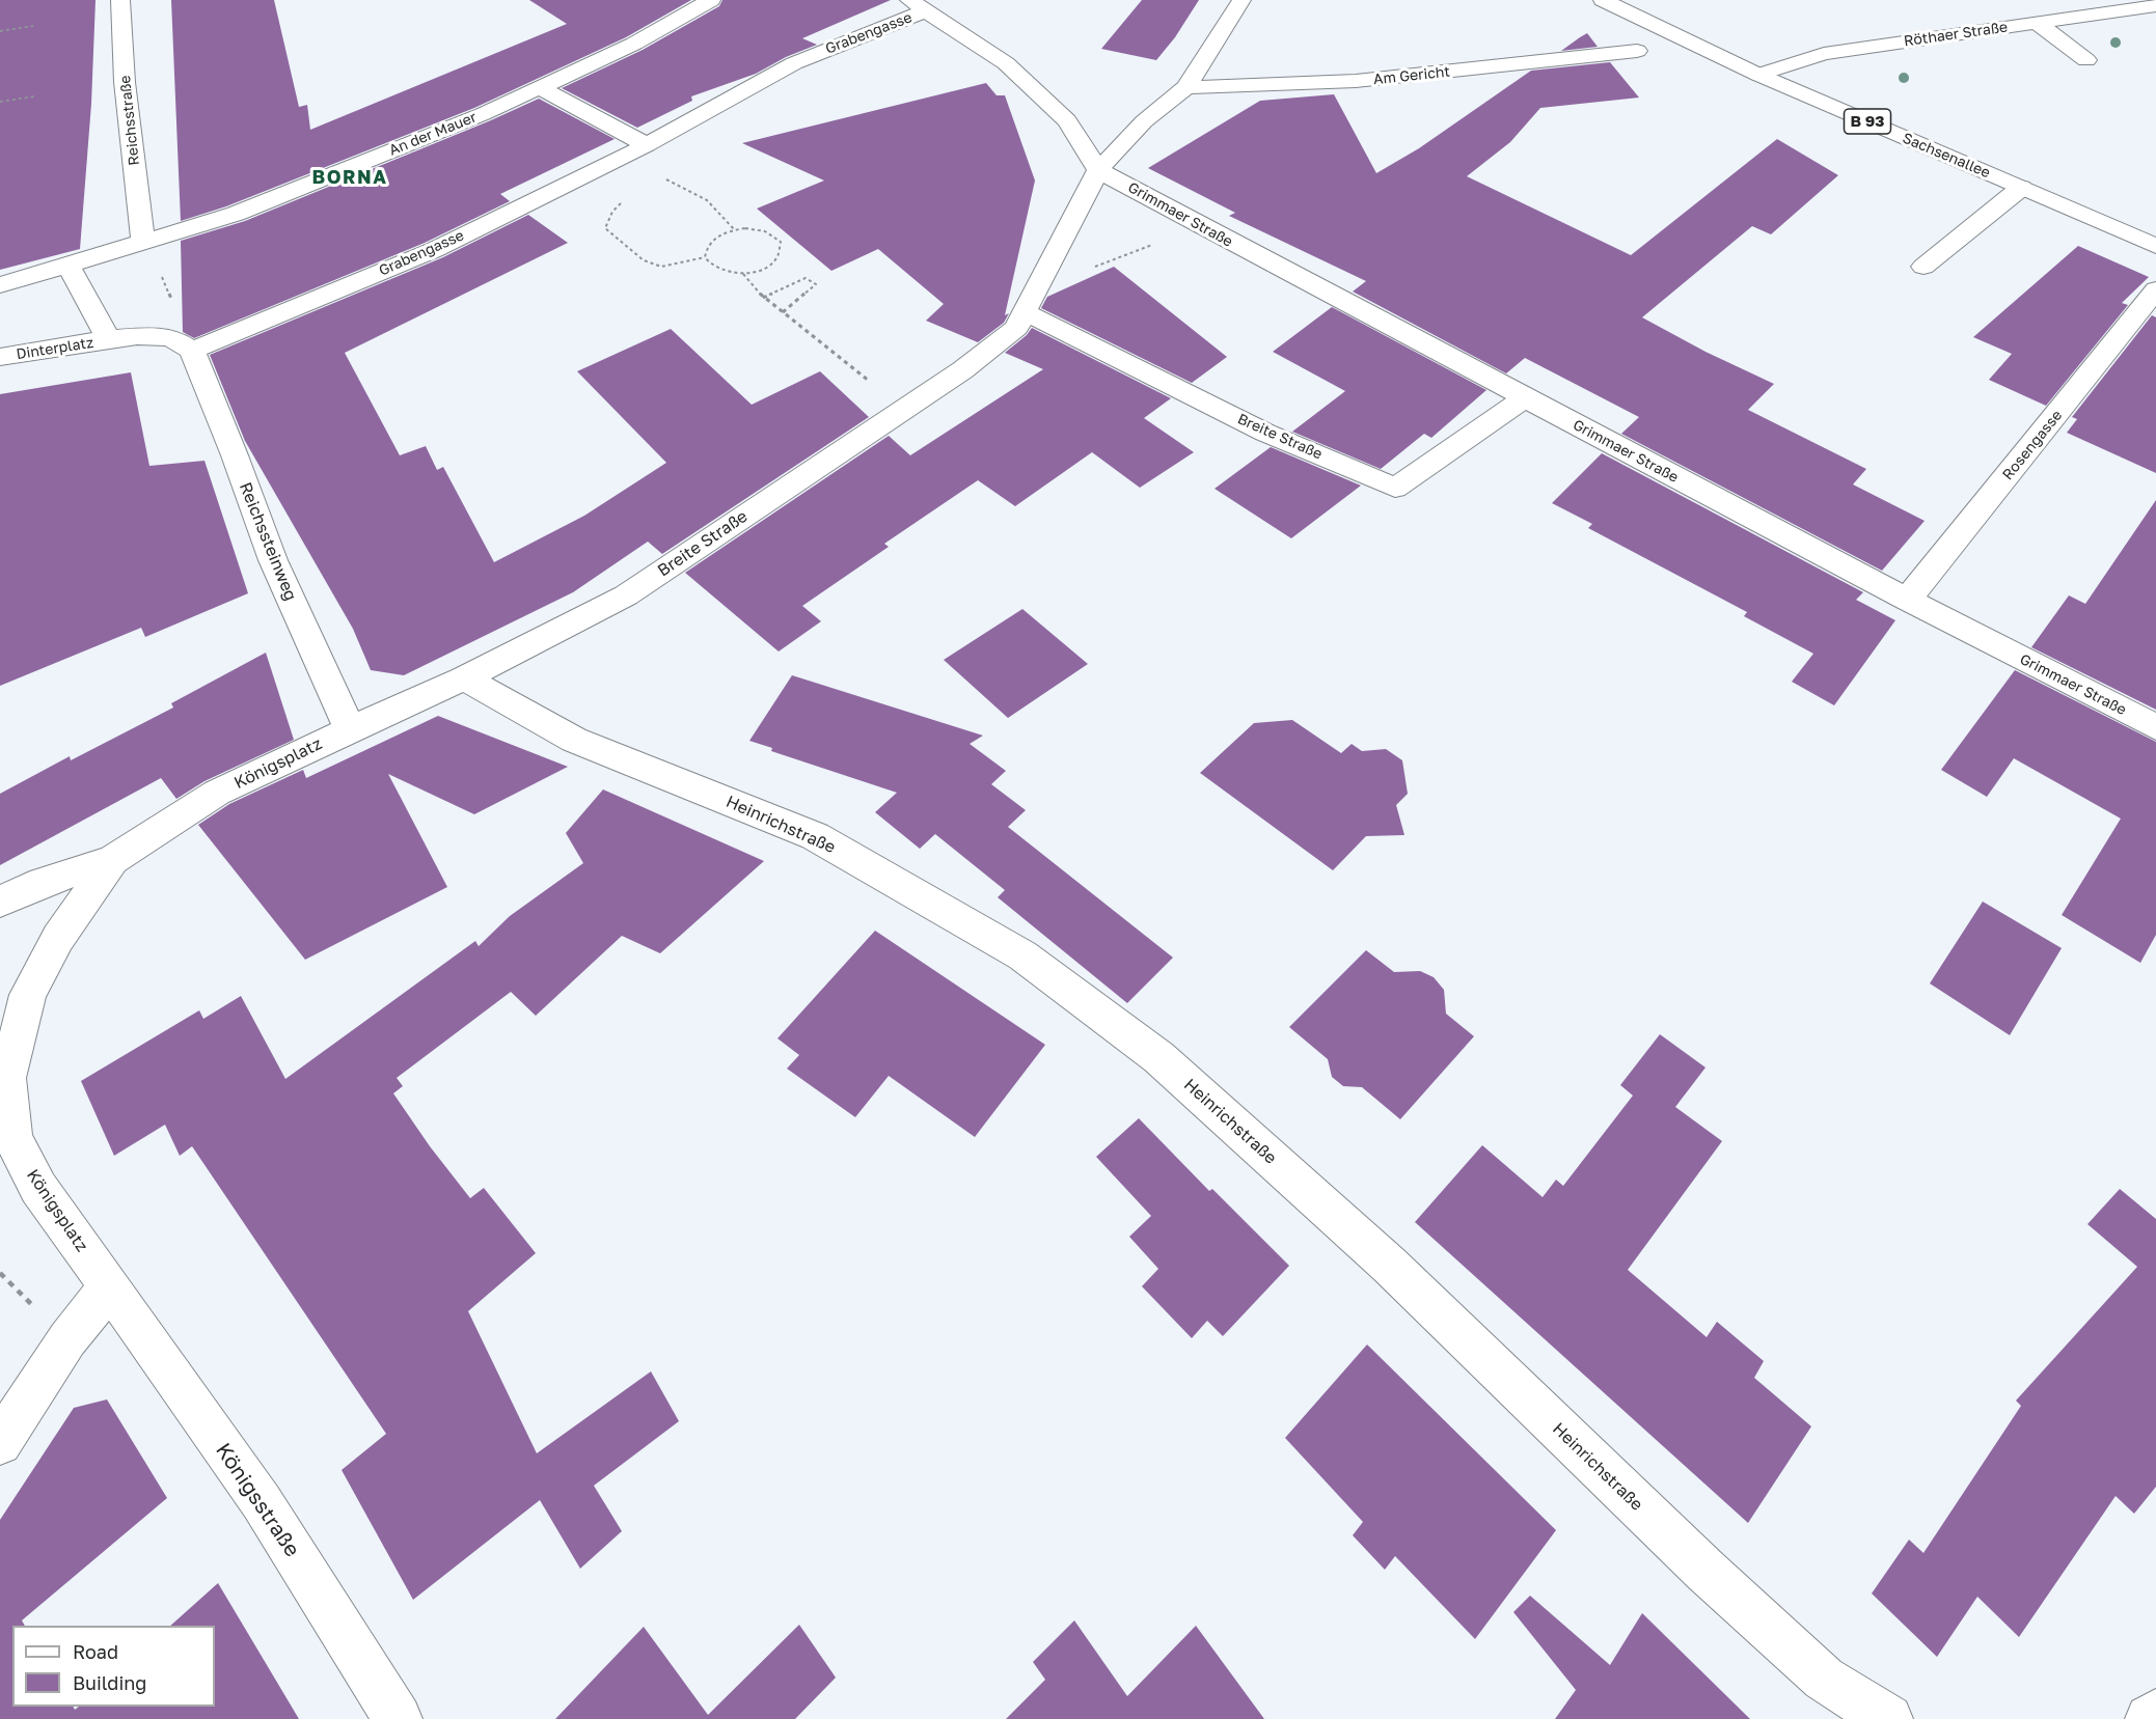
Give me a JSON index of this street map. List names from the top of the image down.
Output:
{
  "streets": {
    "street": [
      "Grabengasse",
      "Röthaer Straße",
      "Am Gericht",
      "Reichsstraße",
      "B 93",
      "An der Mauer",
      "Sachsenallee",
      "Grimmaer Straße",
      "Dinterplatz",
      "Breite Straße",
      "Rosengasse",
      "Reichssteinweg",
      "Königsplatz",
      "Heinrichstraße",
      "Königsstraße"
    ]
  },
  "crossings": [
    ["Grabengasse", "Dinterplatz"],
    ["Grabengasse", "Reichssteinweg"],
    ["Röthaer Straße", "Sachsenallee"],
    ["Am Gericht", "Breite Straße"],
    ["Reichsstraße", "An der Mauer"],
    ["Grimmaer Straße", "Breite Straße"],
    ["Grimmaer Straße", "Rosengasse"],
    ["Dinterplatz", "Reichssteinweg"],
    ["Breite Straße", "Reichssteinweg"],
    ["Breite Straße", "Königsplatz"],
    ["Breite Straße", "Heinrichstraße"],
    ["Reichssteinweg", "Königsplatz"],
    ["Königsplatz", "Königsstraße"]
  ],
  "districts": ["BORNA"],
  "legend": ["Road", "Building"]
}
